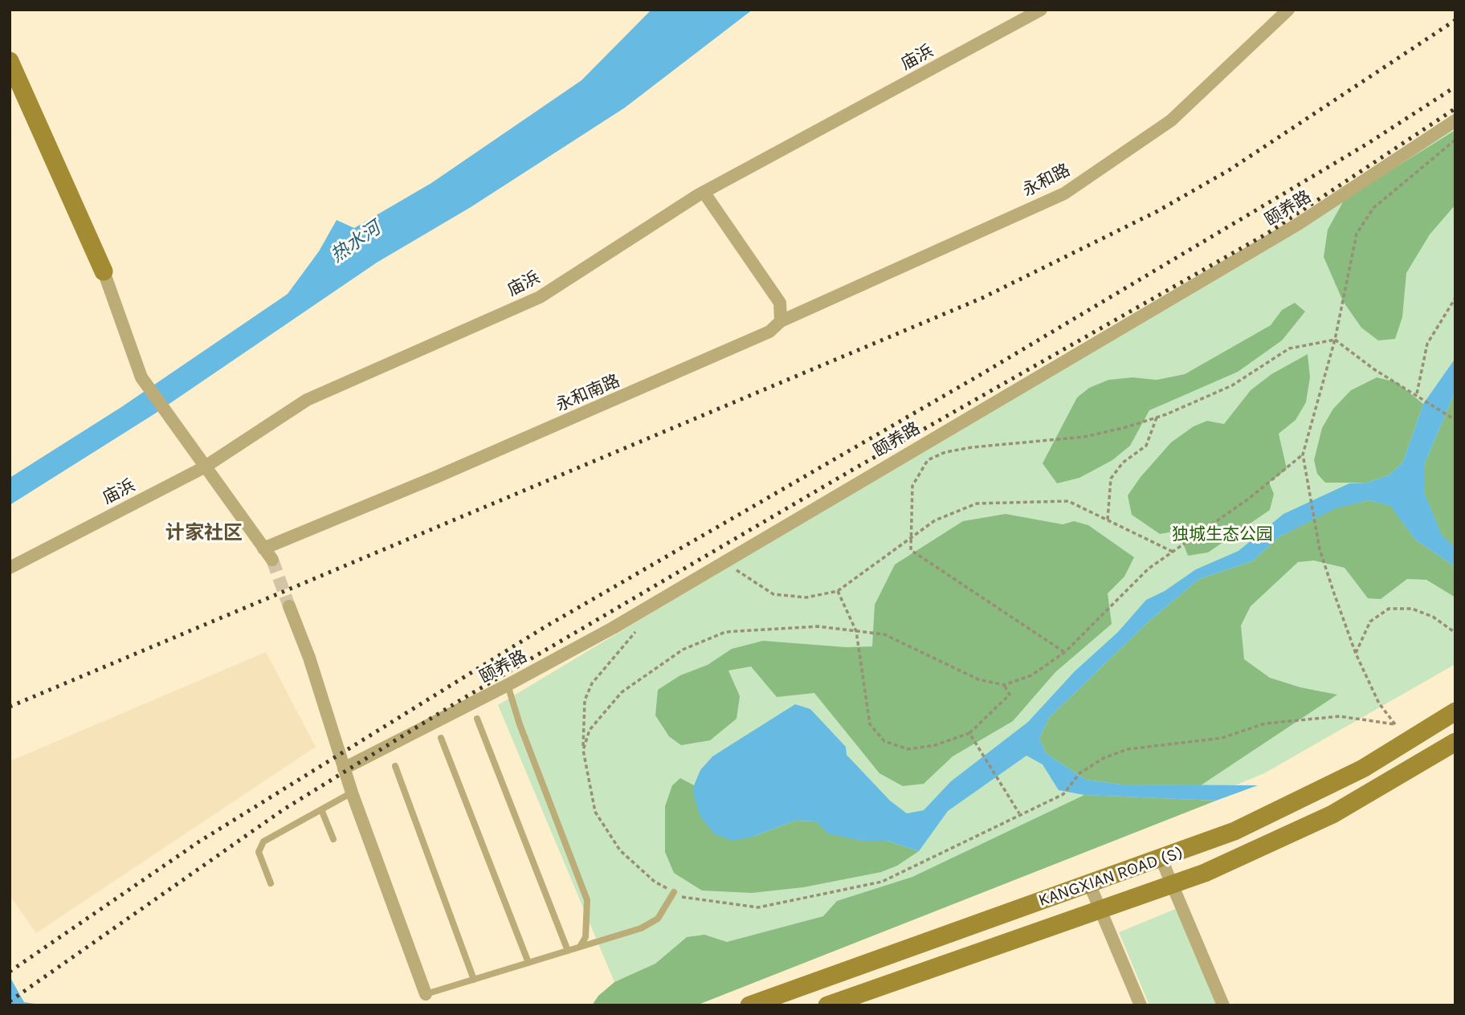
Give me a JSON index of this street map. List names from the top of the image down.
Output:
{
  "streets": {
    "street": [
      "庙浜",
      "永和路",
      "颐养路",
      "永和南路",
      "KANGXIAN ROAD (S)"
    ]
  },
  "crossings": [
    ["永和路", "永和南路"]
  ],
  "districts": ["计家社区"],
  "water": ["热水河"],
  "parks": ["独城生态公园"]
}
